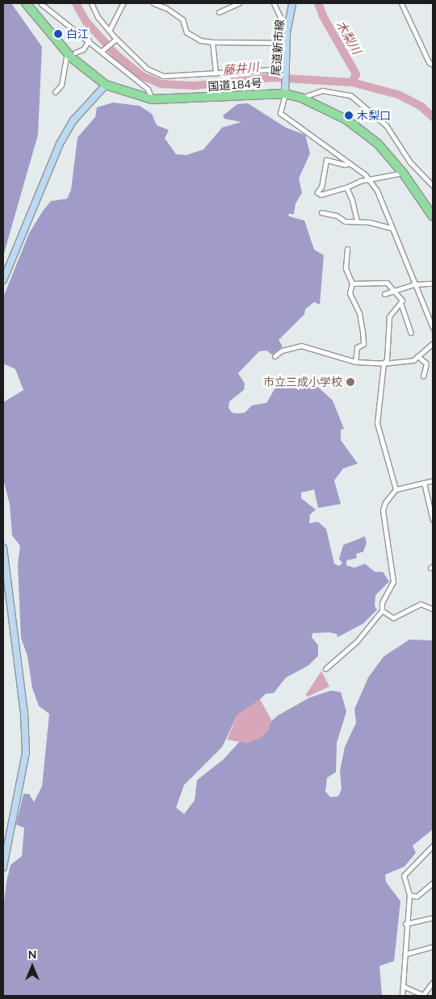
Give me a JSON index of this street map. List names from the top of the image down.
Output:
{
  "streets": {
    "highway": ["国道184号"],
    "street": ["尾道新市線"]
  },
  "crossings": [
    ["尾道新市線", "国道184号"]
  ],
  "water": ["木梨川", "藤井川"],
  "places": ["白江", "木梨口", "市立三成小学校"],
  "north": "top"
}
